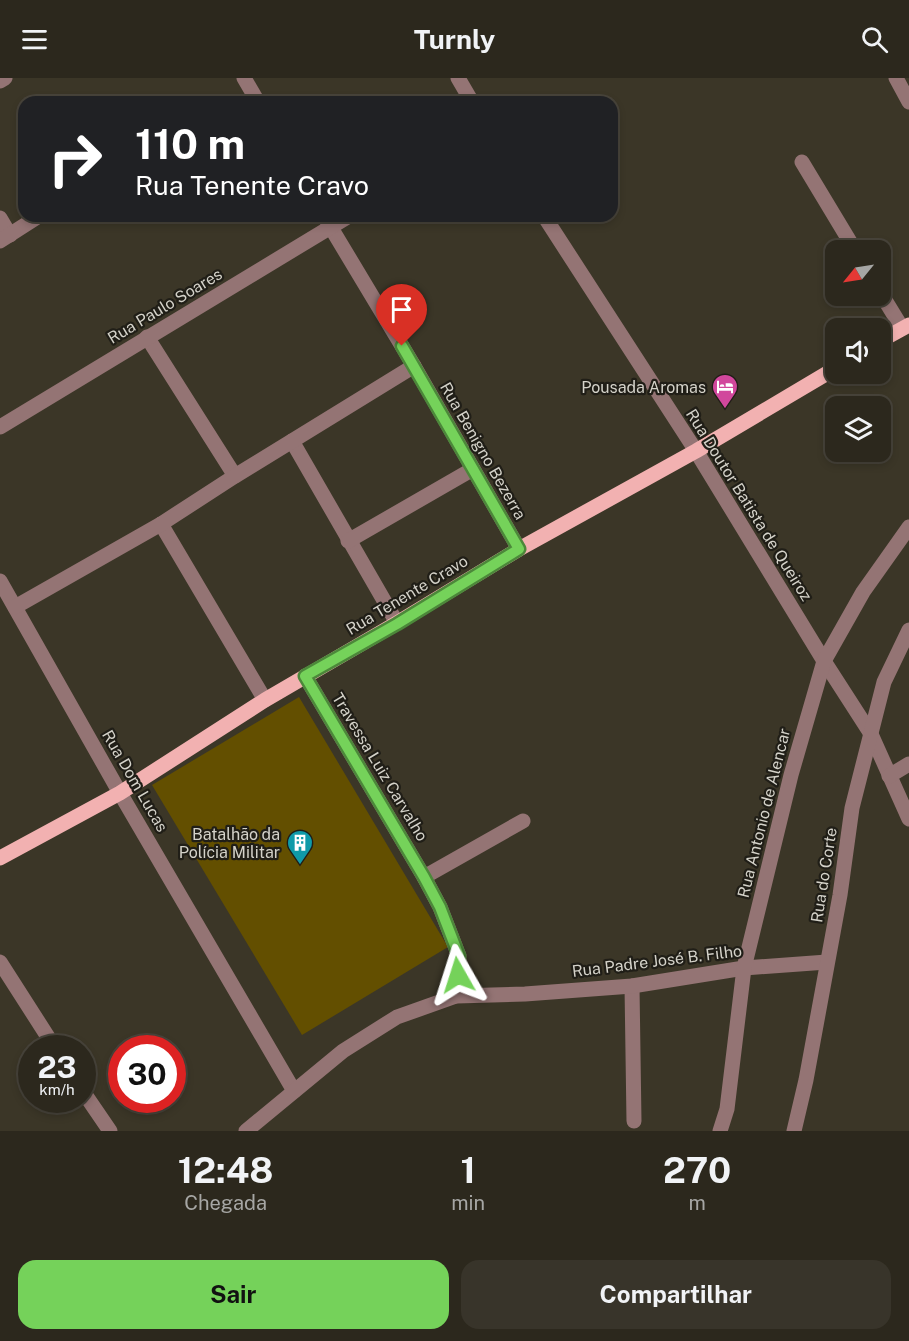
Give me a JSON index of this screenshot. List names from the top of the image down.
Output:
{
  "streets": {
    "main road": ["Rua Tenente Cravo"],
    "street": [
      "Rua Paulo Soares",
      "Rua Benigno Bezerra",
      "Rua Doutor Batista de Queiroz",
      "Travessa Luiz Carvalho",
      "Rua Dom Lucas",
      "Rua Antonio de Alencar",
      "Rua do Corte",
      "Rua Padre José B. Filho"
    ]
  },
  "crossings": [
    ["Rua Benigno Bezerra", "Rua Tenente Cravo"],
    ["Rua Doutor Batista de Queiroz", "Rua Tenente Cravo"],
    ["Rua Doutor Batista de Queiroz", "Rua Antonio de Alencar"],
    ["Rua Doutor Batista de Queiroz", "Rua do Corte"],
    ["Rua Tenente Cravo", "Travessa Luiz Carvalho"],
    ["Rua Tenente Cravo", "Rua Dom Lucas"],
    ["Travessa Luiz Carvalho", "Rua Padre José B. Filho"],
    ["Rua Dom Lucas", "Rua Padre José B. Filho"],
    ["Rua Antonio de Alencar", "Rua Padre José B. Filho"],
    ["Rua do Corte", "Rua Padre José B. Filho"]
  ],
  "places": {
    "hotel": ["Pousada Aromas"],
    "building": ["Batalhão da Polícia Militar"]
  },
  "north": "bottom left",
  "page": {
    "header": "Turnly",
    "turn": ["110 m", "Rua Tenente Cravo"],
    "speed": "23 km/h",
    "limit": "30",
    "eta": [
      "12:48",
      "Chegada",
      "1",
      "min",
      "270",
      "m"
    ],
    "buttons": ["Sair", "Compartilhar"]
  }
}
